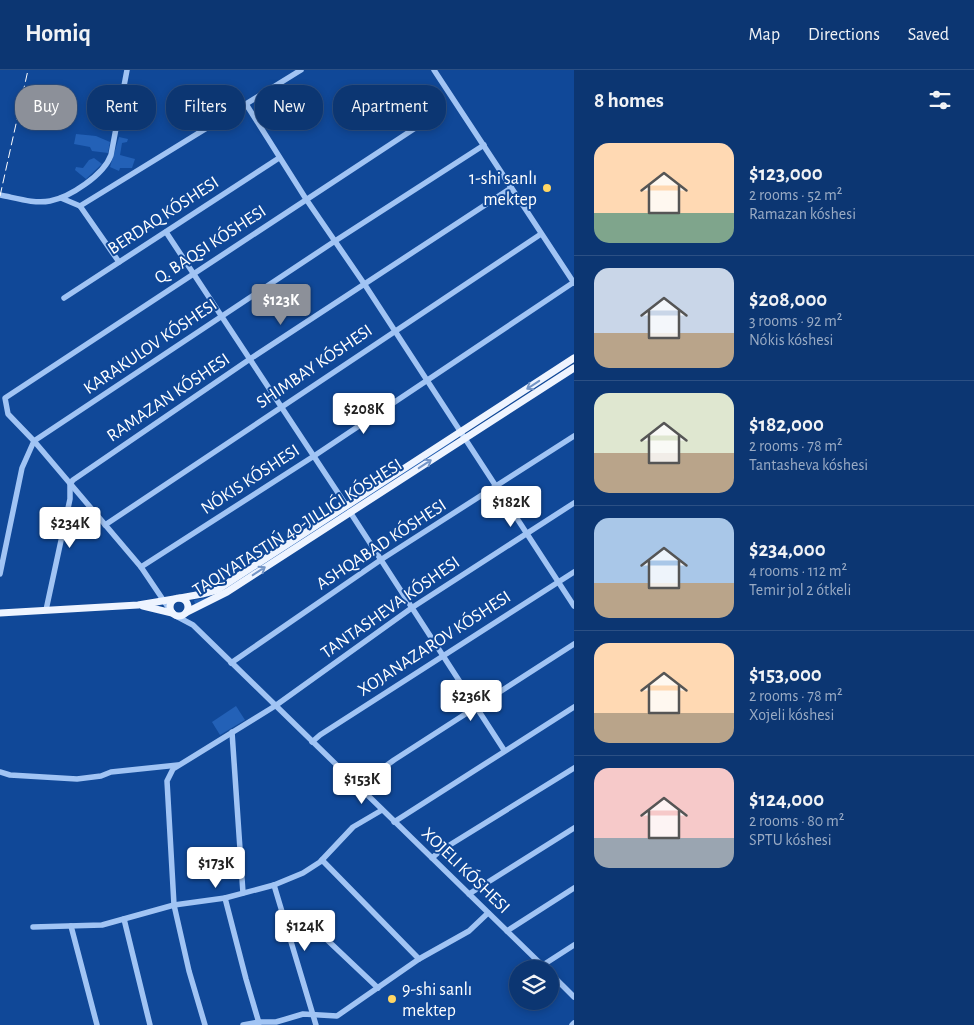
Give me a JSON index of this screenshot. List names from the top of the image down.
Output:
{
  "streets": {
    "street": [
      "BERDAQ KÓSHESI",
      "KARAKULOV KÓSHESI",
      "RAMAZAN KÓSHESI",
      "NÓKIS KÓSHESI",
      "ASHQABAD KÓSHESI",
      "TANTASHEVA KÓSHESI",
      "XOJANAZAROV KÓSHESI",
      "XOJELI KÓSHESI"
    ]
  },
  "crossings": [
    ["ASHQABAD KÓSHESI", "XOJELI KÓSHESI"],
    ["TANTASHEVA KÓSHESI", "XOJELI KÓSHESI"],
    ["XOJANAZAROV KÓSHESI", "XOJELI KÓSHESI"]
  ],
  "places": ["1-shi sanlı mektep", "9-shi sanlı mektep"],
  "page": {
    "header": "Homiq",
    "nav": ["Map", "Directions", "Saved"],
    "heading": "8 homes",
    "chip": [
      "Buy",
      "Rent",
      "Filters",
      "New",
      "Apartment"
    ],
    "list": [
      {
        "name": "$123,000",
        "note": "2 rooms · 52 m² · Ramazan kóshesi"
      },
      {
        "name": "$208,000",
        "note": "3 rooms · 92 m² · Nókis kóshesi"
      },
      {
        "name": "$182,000",
        "note": "2 rooms · 78 m² · Tantasheva kóshesi"
      },
      {
        "name": "$234,000",
        "note": "4 rooms · 112 m² · Temir jol 2 ótkeli"
      },
      {
        "name": "$153,000",
        "note": "2 rooms · 78 m² · Xojeli kóshesi"
      },
      {
        "name": "$124,000",
        "note": "2 rooms · 80 m² · SPTU kóshesi"
      }
    ],
    "price": [
      "$123K",
      "$208K",
      "$182K",
      "$234K",
      "$236K",
      "$153K",
      "$173K",
      "$124K"
    ]
  }
}
